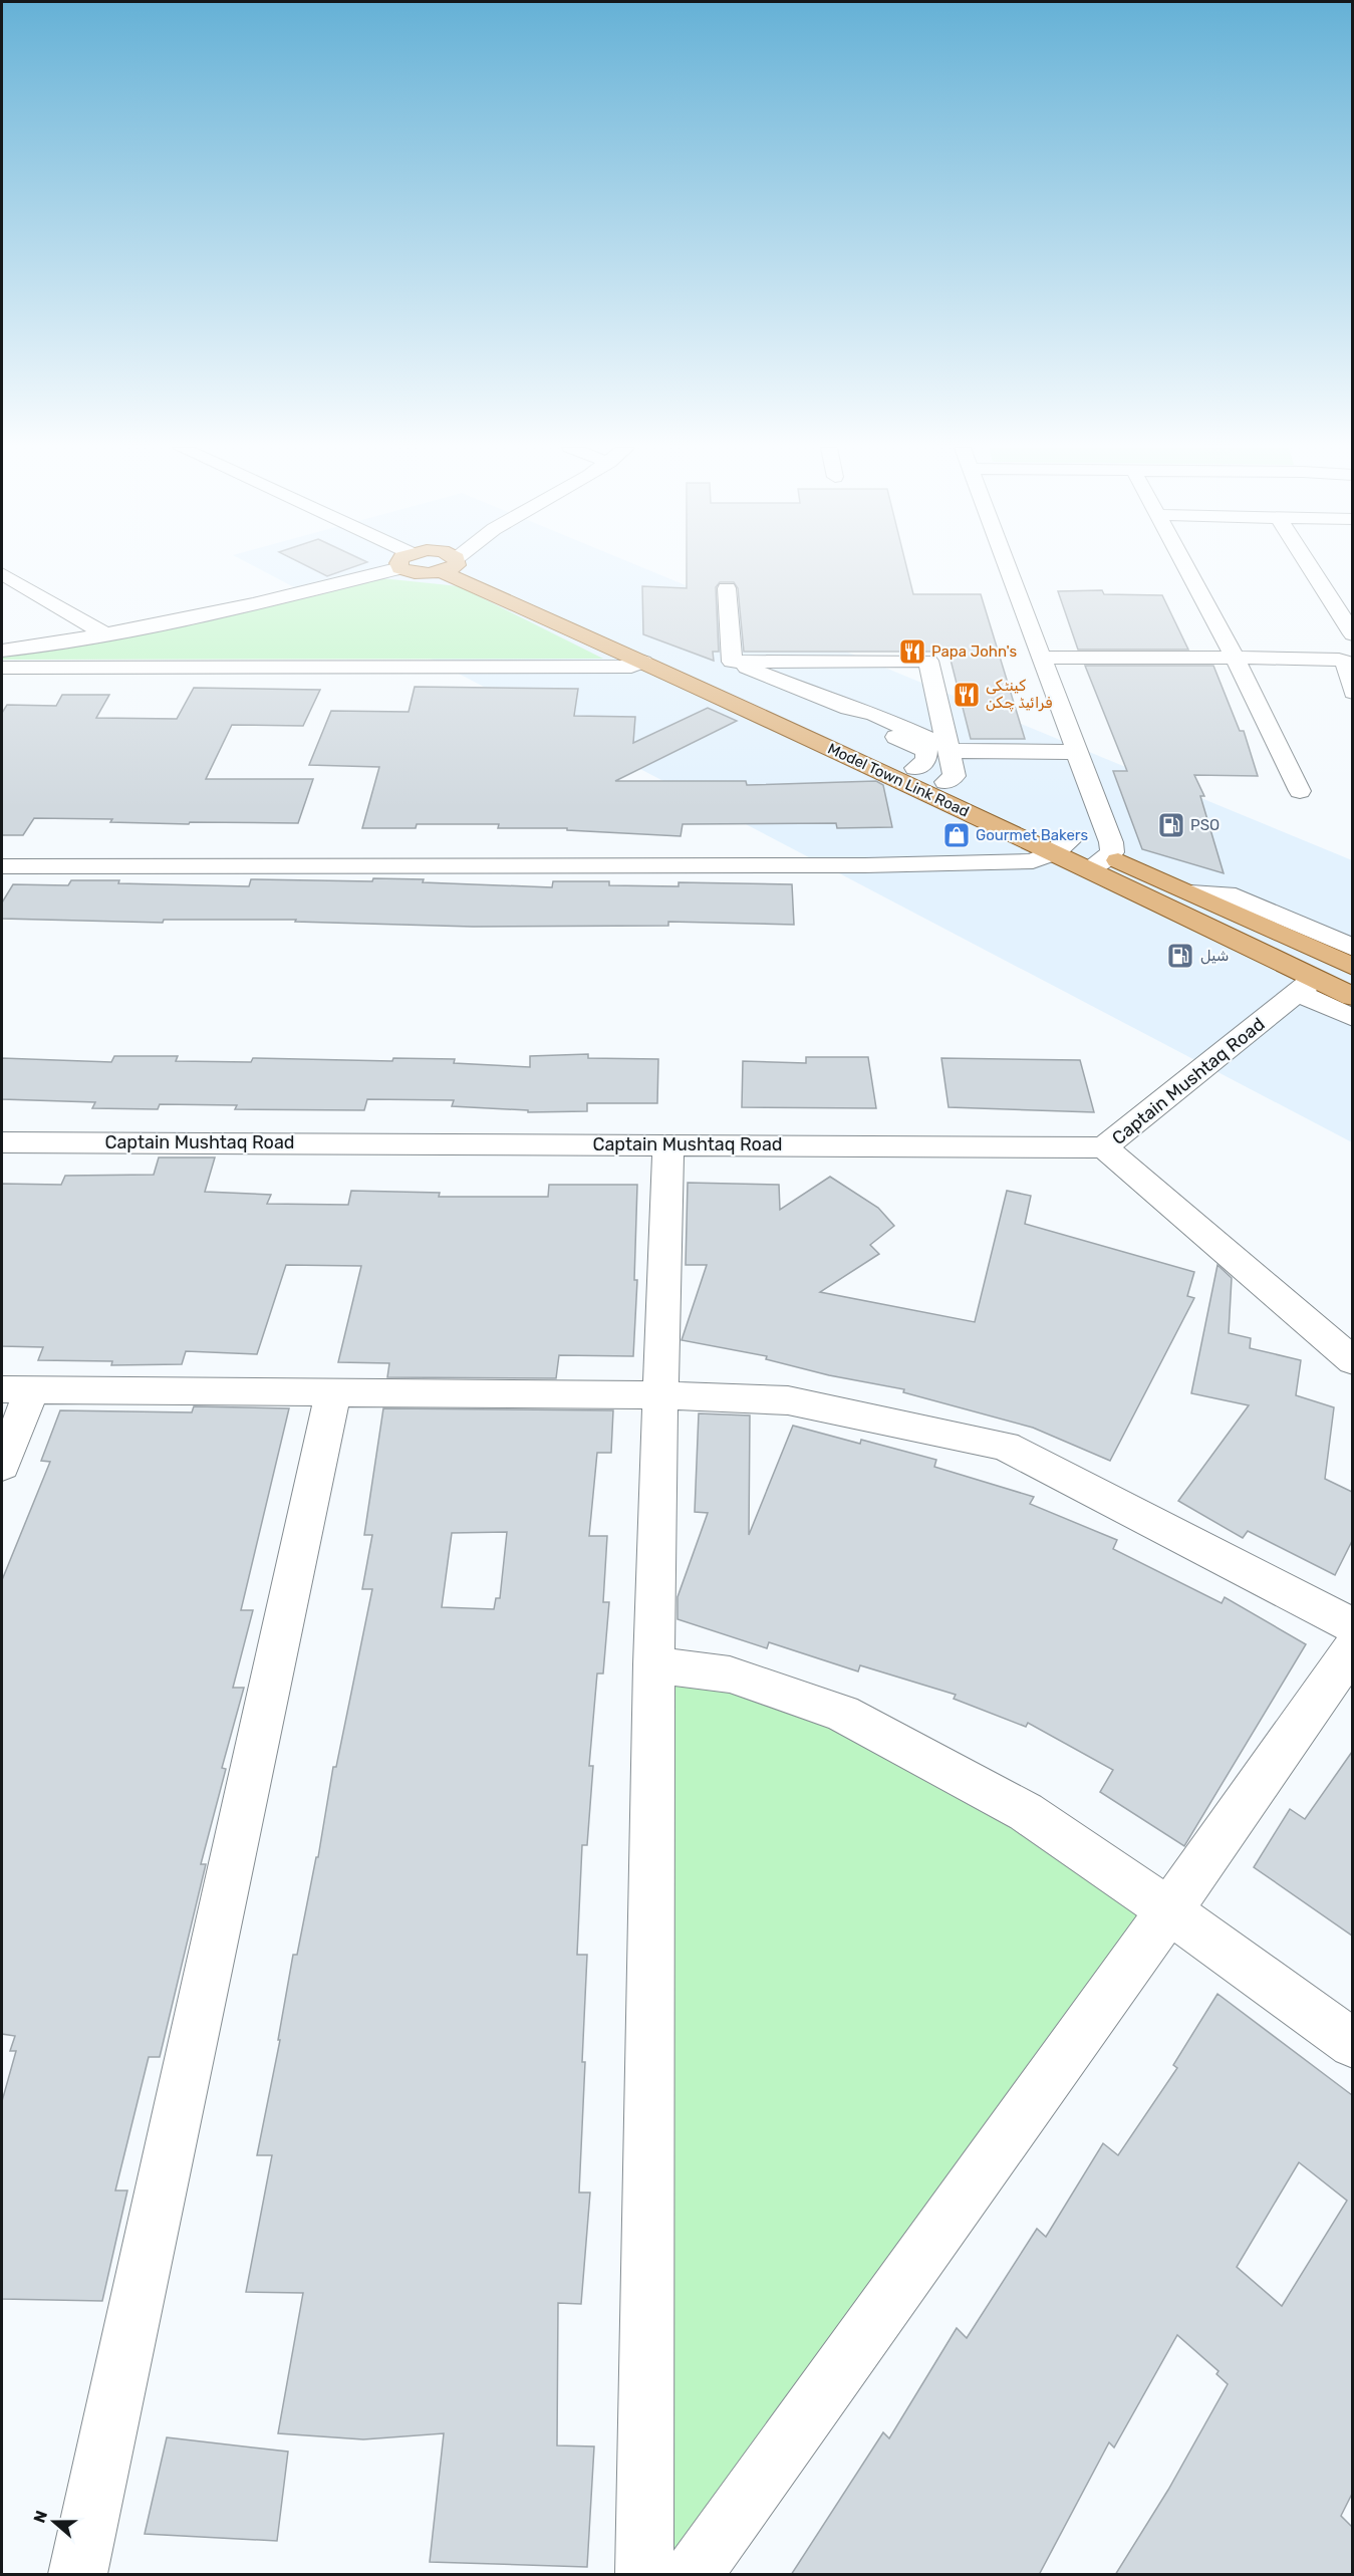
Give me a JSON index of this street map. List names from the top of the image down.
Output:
{
  "streets": {
    "main road": ["Model Town Link Road"],
    "street": ["Captain Mushtaq Road"]
  },
  "crossings": [
    ["Model Town Link Road", "Captain Mushtaq Road"]
  ],
  "places": {
    "restaurant": ["Papa John's", "کینٹکی فرائیڈ چکن"],
    "fuel station": ["PSO", "شیل"],
    "shop": ["Gourmet Bakers"]
  },
  "north": "left"
}
